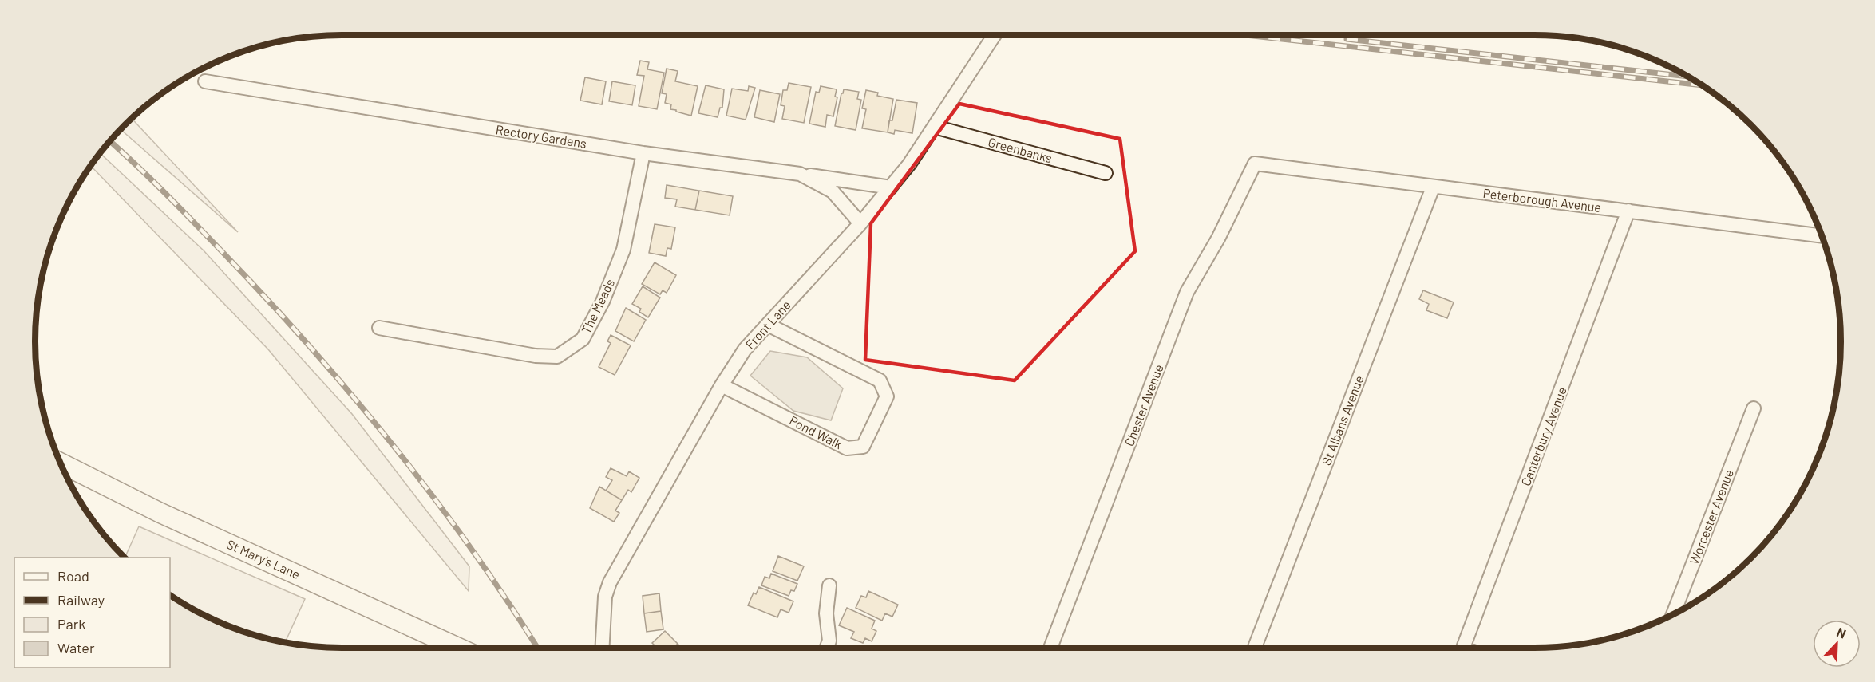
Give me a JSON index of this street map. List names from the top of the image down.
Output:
{
  "streets": {
    "main road": ["St Mary's Lane"],
    "street": [
      "Rectory Gardens",
      "Greenbanks",
      "Peterborough Avenue",
      "The Meads",
      "Front Lane",
      "Chester Avenue",
      "St Albans Avenue",
      "Pond Walk",
      "Canterbury Avenue",
      "Worcester Avenue"
    ]
  },
  "crossings": [
    ["Rectory Gardens", "The Meads"],
    ["Rectory Gardens", "Front Lane"],
    ["Greenbanks", "Front Lane"],
    ["Peterborough Avenue", "Chester Avenue"],
    ["Peterborough Avenue", "St Albans Avenue"],
    ["Peterborough Avenue", "Canterbury Avenue"],
    ["Front Lane", "Pond Walk"]
  ],
  "legend": [
    "Road",
    "Railway",
    "Park",
    "Water"
  ],
  "north": "top right"
}
